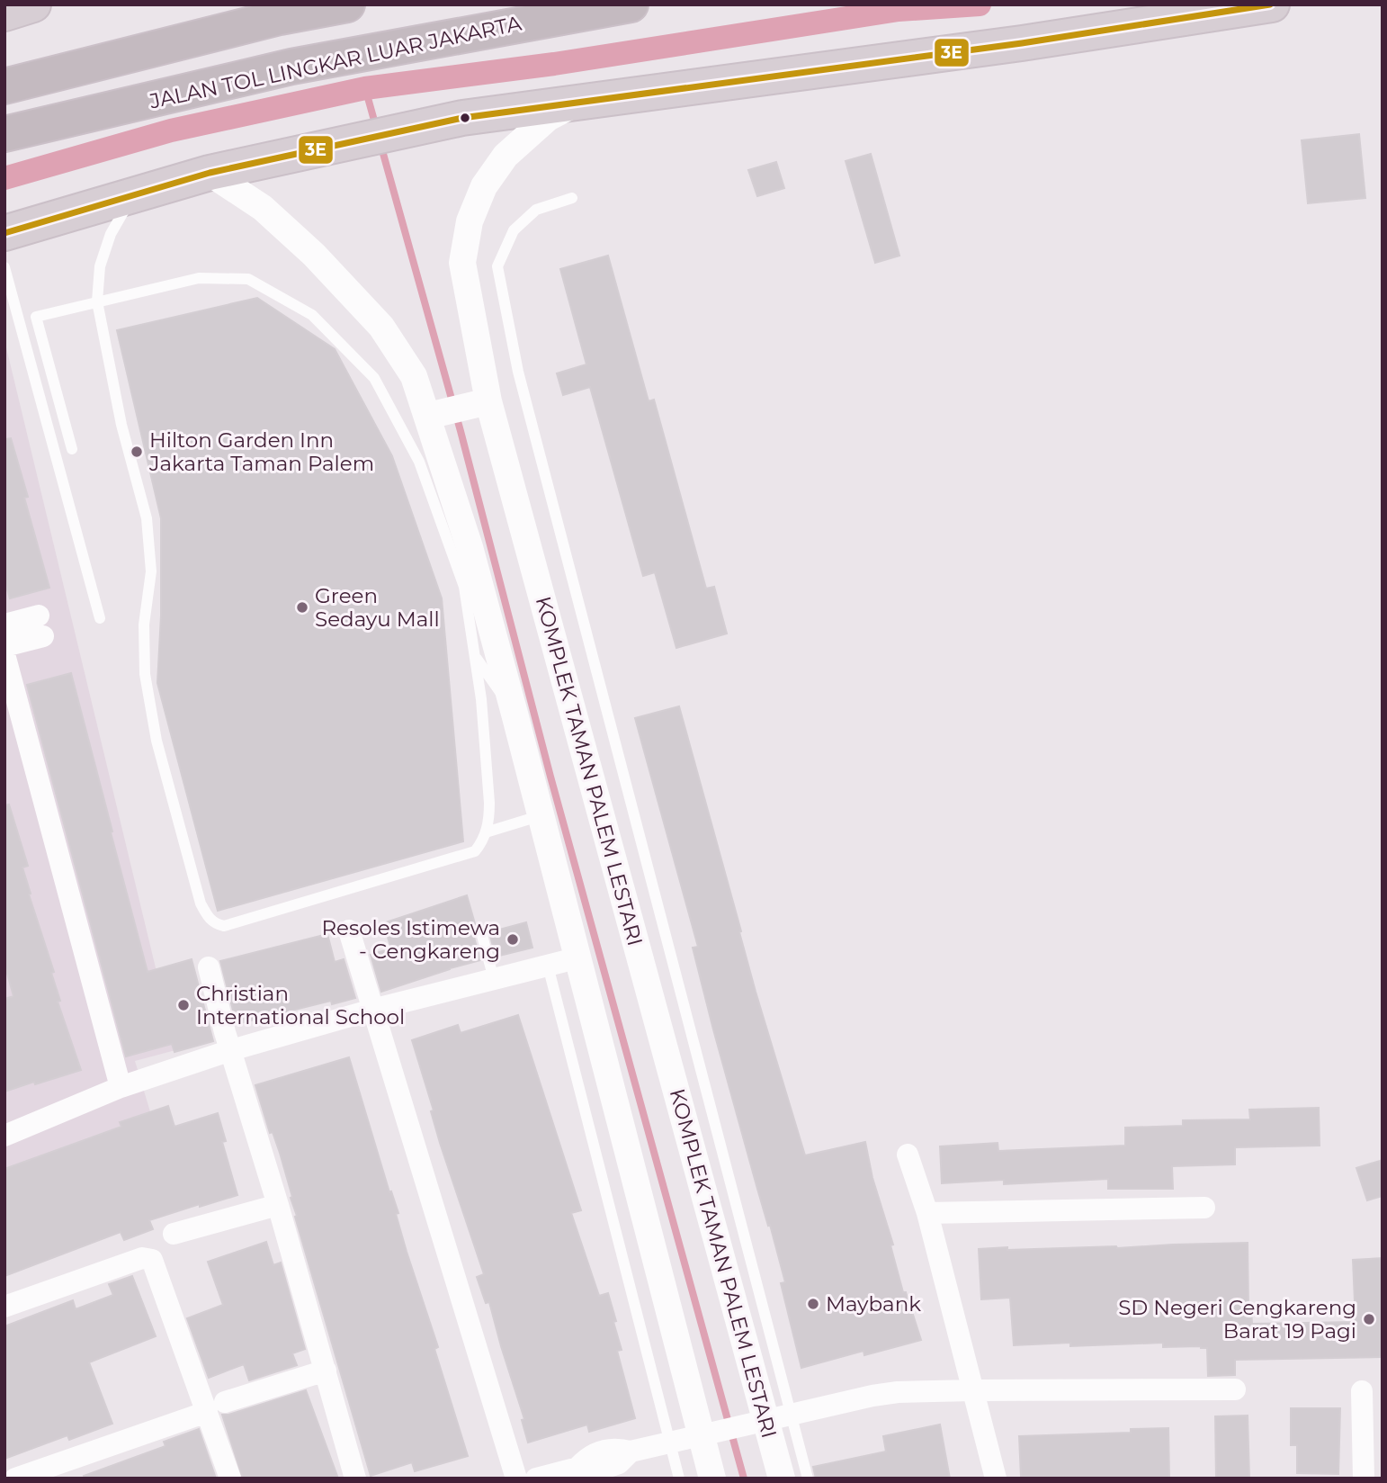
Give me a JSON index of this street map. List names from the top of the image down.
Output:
{
  "streets": {
    "highway": ["JALAN TOL LINGKAR LUAR JAKARTA"],
    "street": ["KOMPLEK TAMAN PALEM LESTARI"]
  },
  "places": [
    "Hilton Garden Inn Jakarta Taman Palem",
    "Green Sedayu Mall",
    "Resoles Istimewa - Cengkareng",
    "Christian International School",
    "Maybank",
    "SD Negeri Cengkareng Barat 19 Pagi"
  ],
  "lines": ["transit line 3E"]
}
